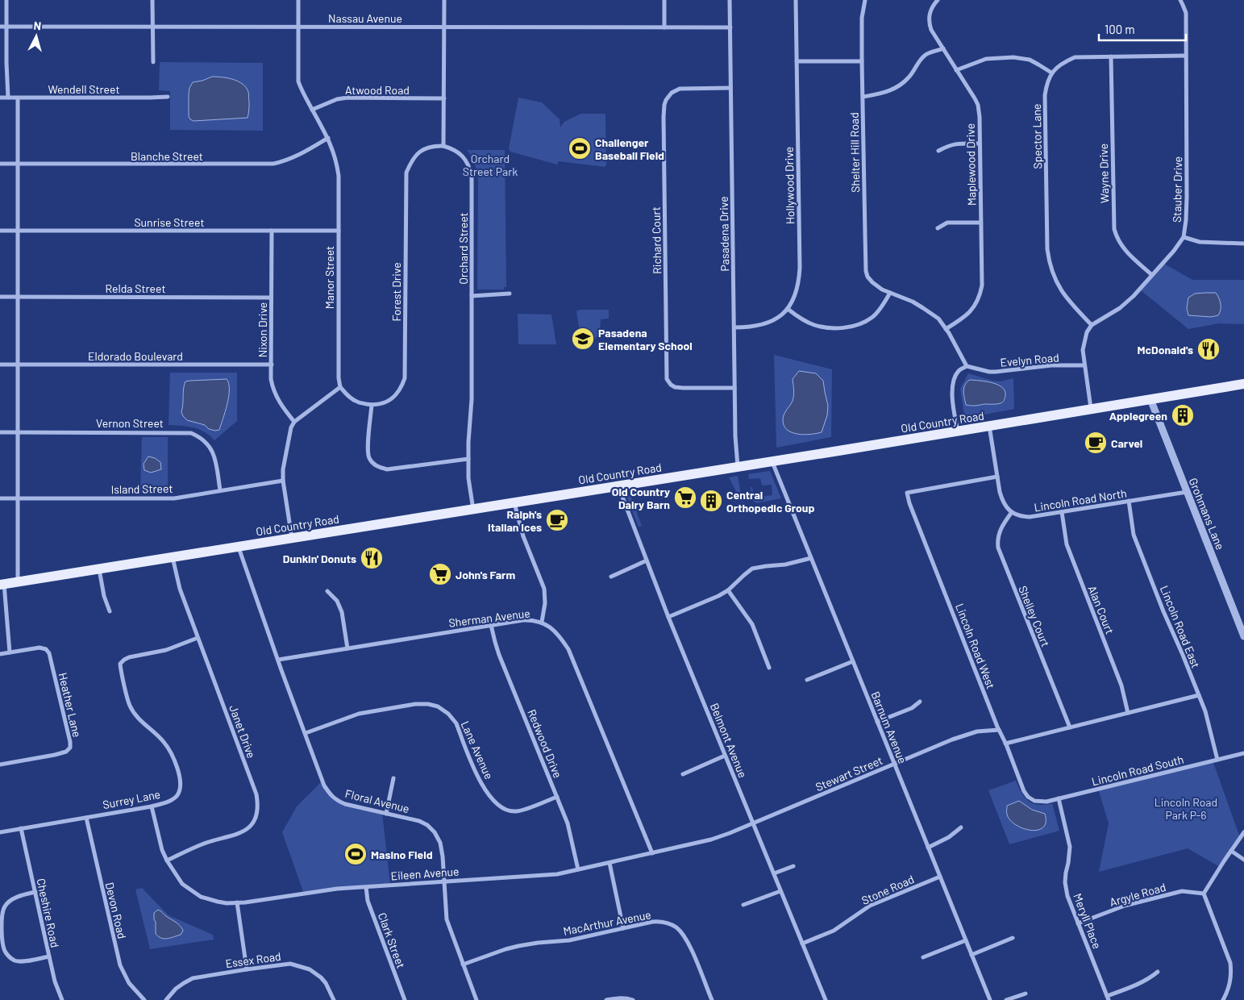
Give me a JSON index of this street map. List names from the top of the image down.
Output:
{
  "streets": {
    "main road": ["Old Country Road"],
    "street": [
      "Nassau Avenue",
      "Wendell Street",
      "Atwood Road",
      "Spector Lane",
      "Shelter Hill Road",
      "Blanche Street",
      "Maplewood Drive",
      "Wayne Drive",
      "Hollywood Drive",
      "Stauber Drive",
      "Sunrise Street",
      "Pasadena Drive",
      "Richard Court",
      "Orchard Street",
      "Manor Street",
      "Relda Street",
      "Forest Drive",
      "Nixon Drive",
      "Eldorado Boulevard",
      "Evelyn Road",
      "Vernon Street",
      "Island Street",
      "Lincoln Road North",
      "Grohmans Lane",
      "Alan Court",
      "Shelley Court",
      "Sherman Avenue",
      "Lincoln Road East",
      "Lincoln Road West",
      "Heather Lane",
      "Barnum Avenue",
      "Janet Drive",
      "Belmont Avenue",
      "Redwood Drive",
      "Lane Avenue",
      "Lincoln Road South",
      "Stewart Street",
      "Surrey Lane",
      "Floral Avenue",
      "Eileen Avenue",
      "Stone Road",
      "Argyle Road",
      "Devon Road",
      "Cheshire Road",
      "Meryll Place",
      "MacArthur Avenue",
      "Clark Street",
      "Essex Road"
    ]
  },
  "crossings": [
    ["Nassau Avenue", "Pasadena Drive"],
    ["Nassau Avenue", "Manor Street"],
    ["Atwood Road", "Manor Street"],
    ["Spector Lane", "Stauber Drive"],
    ["Blanche Street", "Manor Street"],
    ["Wayne Drive", "Stauber Drive"],
    ["Hollywood Drive", "Pasadena Drive"],
    ["Sunrise Street", "Manor Street"],
    ["Sunrise Street", "Nixon Drive"],
    ["Pasadena Drive", "Richard Court"],
    ["Pasadena Drive", "Old Country Road"],
    ["Orchard Street", "Forest Drive"],
    ["Orchard Street", "Old Country Road"],
    ["Relda Street", "Nixon Drive"],
    ["Nixon Drive", "Eldorado Boulevard"],
    ["Old Country Road", "Grohmans Lane"],
    ["Old Country Road", "Barnum Avenue"],
    ["Old Country Road", "Janet Drive"],
    ["Old Country Road", "Belmont Avenue"],
    ["Old Country Road", "Floral Avenue"],
    ["Vernon Street", "Island Street"],
    ["Lincoln Road North", "Grohmans Lane"],
    ["Lincoln Road North", "Alan Court"],
    ["Lincoln Road North", "Shelley Court"],
    ["Lincoln Road North", "Lincoln Road East"],
    ["Sherman Avenue", "Redwood Drive"],
    ["Sherman Avenue", "Floral Avenue"],
    ["Sherman Avenue", "Eileen Avenue"],
    ["Lincoln Road East", "Lincoln Road South"],
    ["Lincoln Road West", "Lincoln Road South"],
    ["Lincoln Road West", "Stewart Street"],
    ["Barnum Avenue", "Stewart Street"],
    ["Barnum Avenue", "Stone Road"],
    ["Janet Drive", "Surrey Lane"],
    ["Janet Drive", "Eileen Avenue"],
    ["Belmont Avenue", "Stewart Street"],
    ["Belmont Avenue", "Eileen Avenue"],
    ["Belmont Avenue", "Stone Road"],
    ["Redwood Drive", "Lane Avenue"],
    ["Redwood Drive", "Eileen Avenue"],
    ["Lane Avenue", "Floral Avenue"],
    ["Lincoln Road South", "Meryll Place"],
    ["Stewart Street", "Eileen Avenue"],
    ["Surrey Lane", "Eileen Avenue"],
    ["Surrey Lane", "Devon Road"],
    ["Surrey Lane", "Cheshire Road"],
    ["Floral Avenue", "Eileen Avenue"],
    ["Floral Avenue", "MacArthur Avenue"],
    ["Eileen Avenue", "Clark Street"],
    ["Argyle Road", "Meryll Place"]
  ],
  "parks": ["Orchard Street Park", "Lincoln Road Park P-6"],
  "places": {
    "sports": ["Challenger Baseball Field", "Masino Field"],
    "school or university": ["Pasadena Elementary School"],
    "restaurant": ["McDonald's", "Dunkin' Donuts"],
    "building": ["Applegreen", "Central Orthopedic Group"],
    "cafe": ["Carvel", "Ralph's Italian Ices"],
    "supermarket": ["Old Country Dairy Barn", "John's Farm"]
  },
  "scale_bar": "100 m",
  "north": "top"
}
